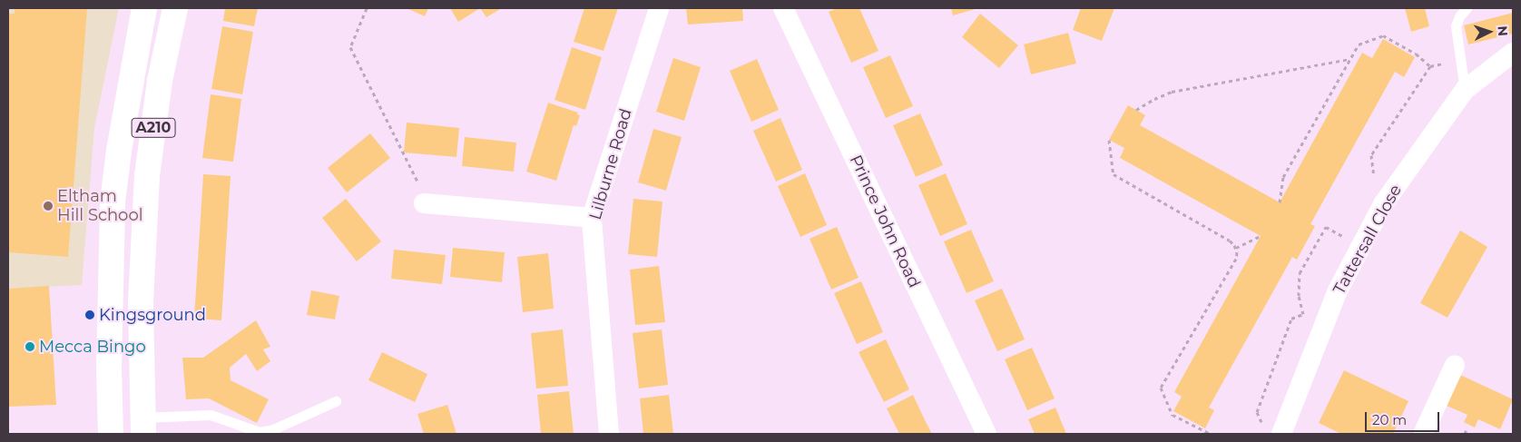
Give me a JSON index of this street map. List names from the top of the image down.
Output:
{
  "streets": {
    "main road": ["A210"],
    "street": ["Lilburne Road", "Prince John Road", "Tattersall Close"]
  },
  "places": ["Eltham Hill School", "Kingsground", "Mecca Bingo"],
  "scale_bar": "20 m",
  "north": "right"
}
